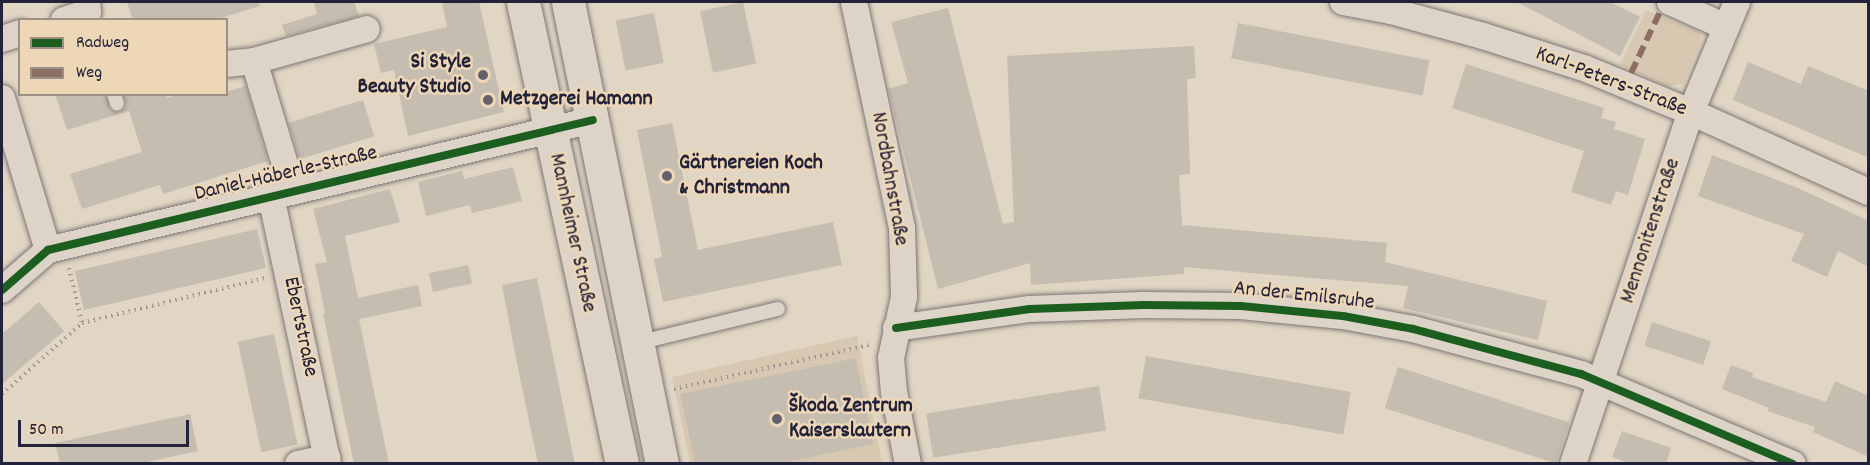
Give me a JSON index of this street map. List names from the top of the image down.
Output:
{
  "streets": {
    "main road": ["Mannheimer Straße"],
    "street": [
      "Karl-Peters-Straße",
      "Daniel-Häberle-Straße",
      "Nordbahnstraße",
      "Mennonitenstraße",
      "An der Emilsruhe",
      "Ebertstraße"
    ]
  },
  "crossings": [
    ["Karl-Peters-Straße", "Mennonitenstraße"],
    ["Daniel-Häberle-Straße", "Mannheimer Straße"],
    ["Daniel-Häberle-Straße", "Ebertstraße"],
    ["Nordbahnstraße", "An der Emilsruhe"],
    ["Mennonitenstraße", "An der Emilsruhe"]
  ],
  "places": [
    "Si Style Beauty Studio",
    "Metzgerei Hamann",
    "Gärtnereien Koch & Christmann",
    "Škoda Zentrum Kaiserslautern"
  ],
  "legend": ["Radweg", "Weg"],
  "scale_bar": "50 m"
}
